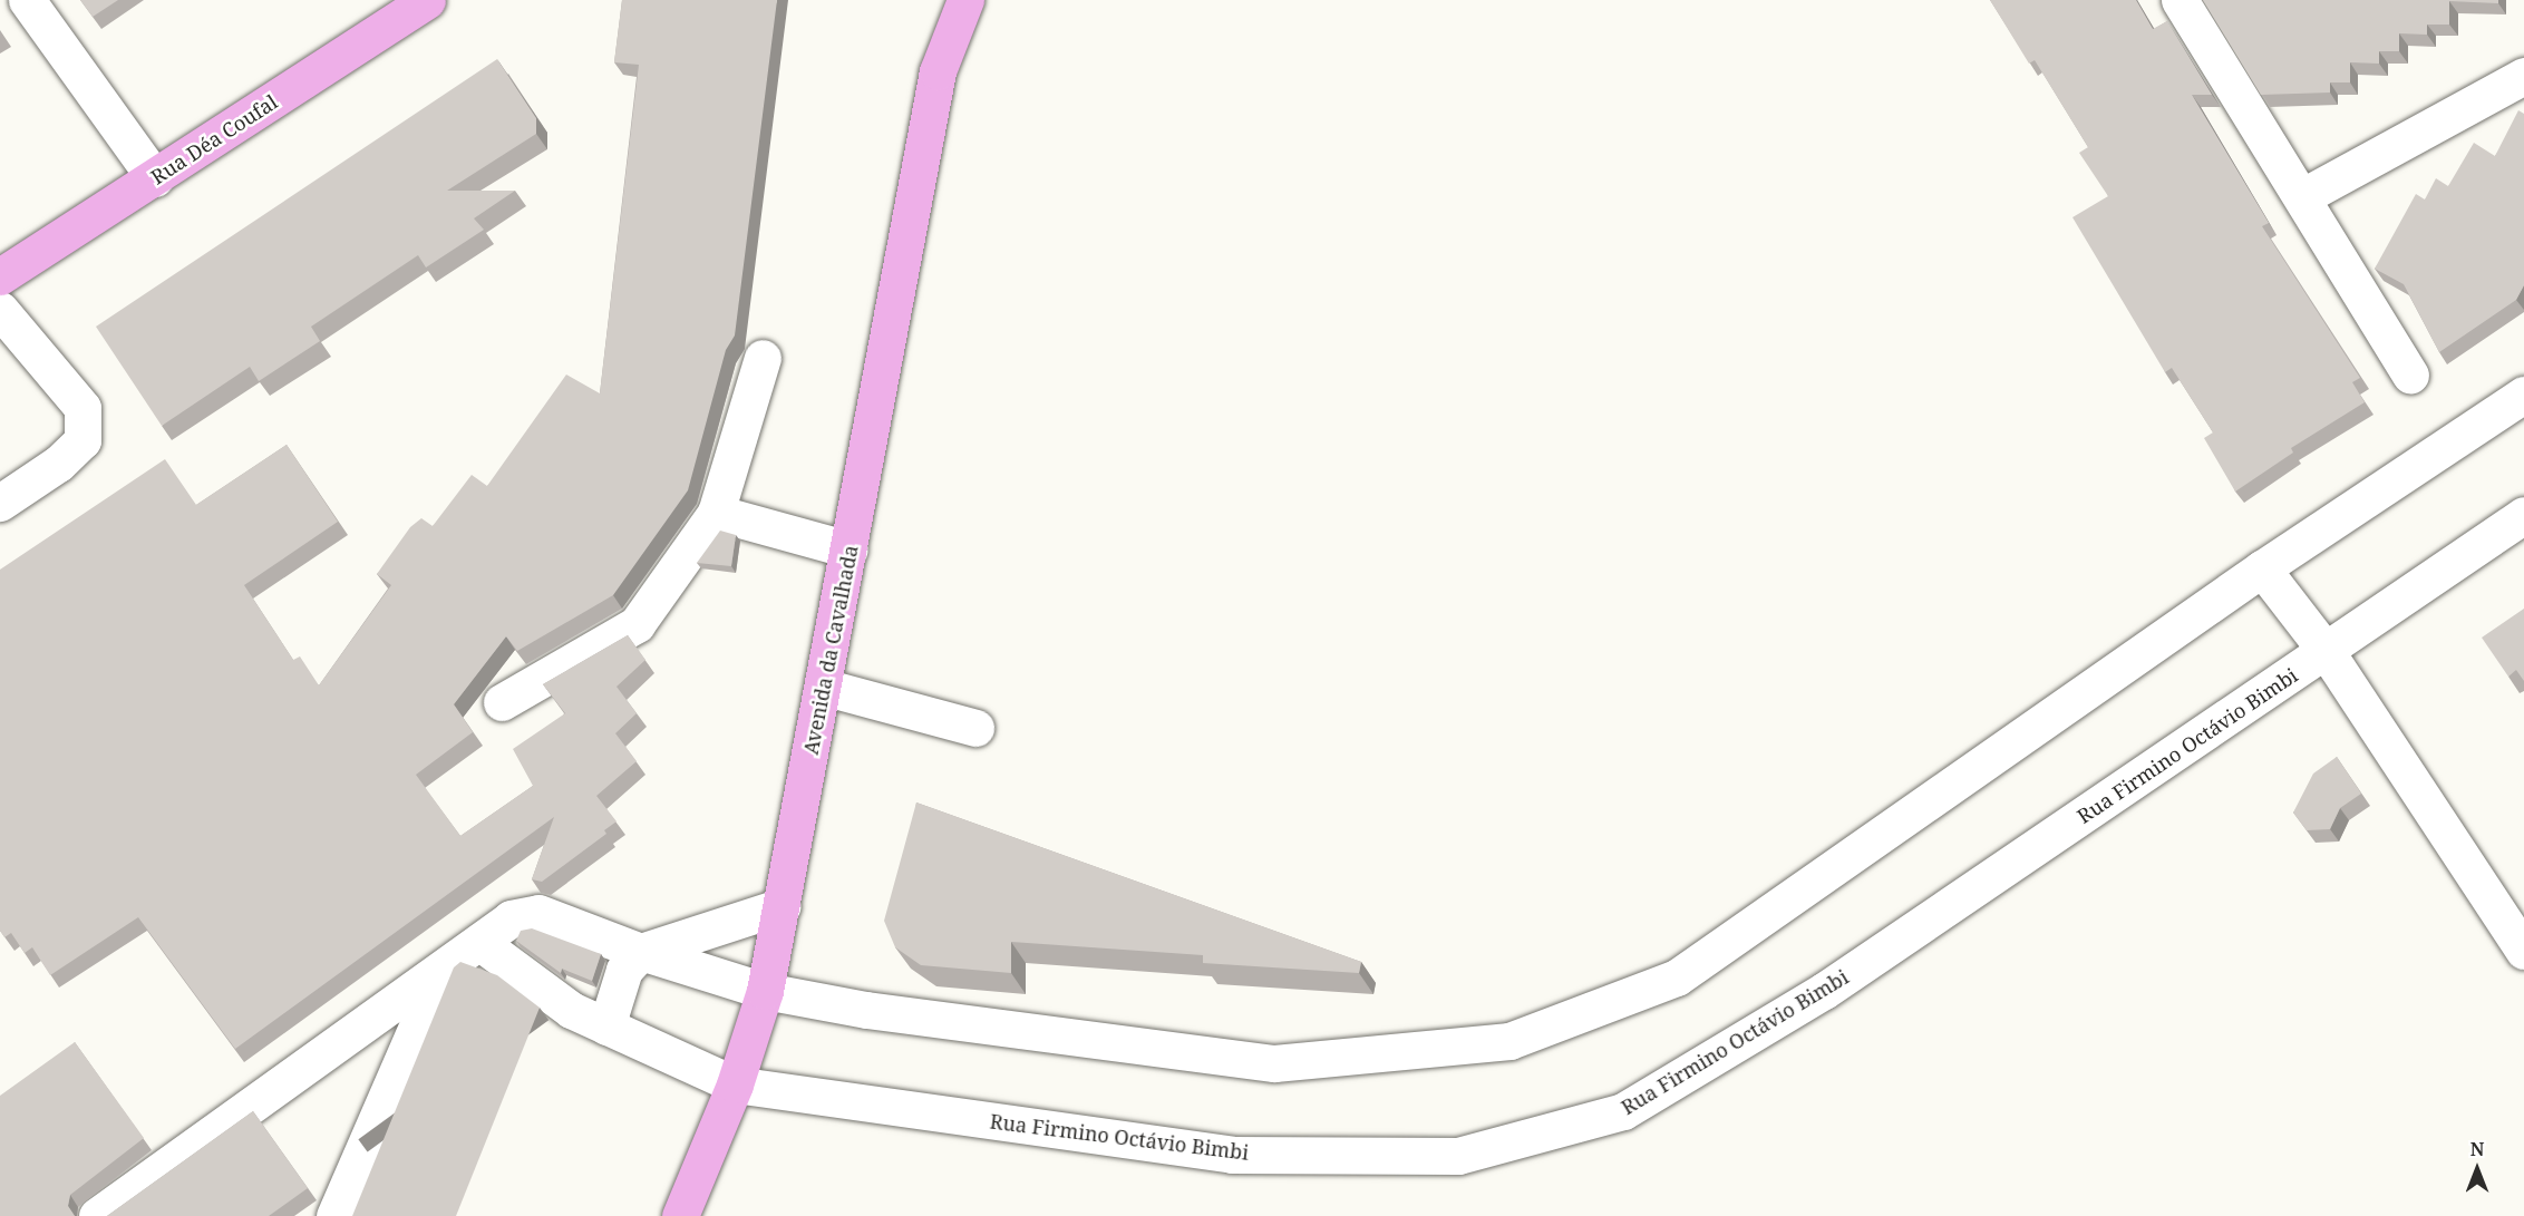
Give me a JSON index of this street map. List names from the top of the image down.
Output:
{
  "streets": {
    "main road": ["Rua Déa Coufal", "Avenida da Cavalhada"],
    "street": ["Rua Firmino Octávio Bimbi"]
  },
  "crossings": [
    ["Avenida da Cavalhada", "Rua Firmino Octávio Bimbi"]
  ],
  "north": "top"
}
